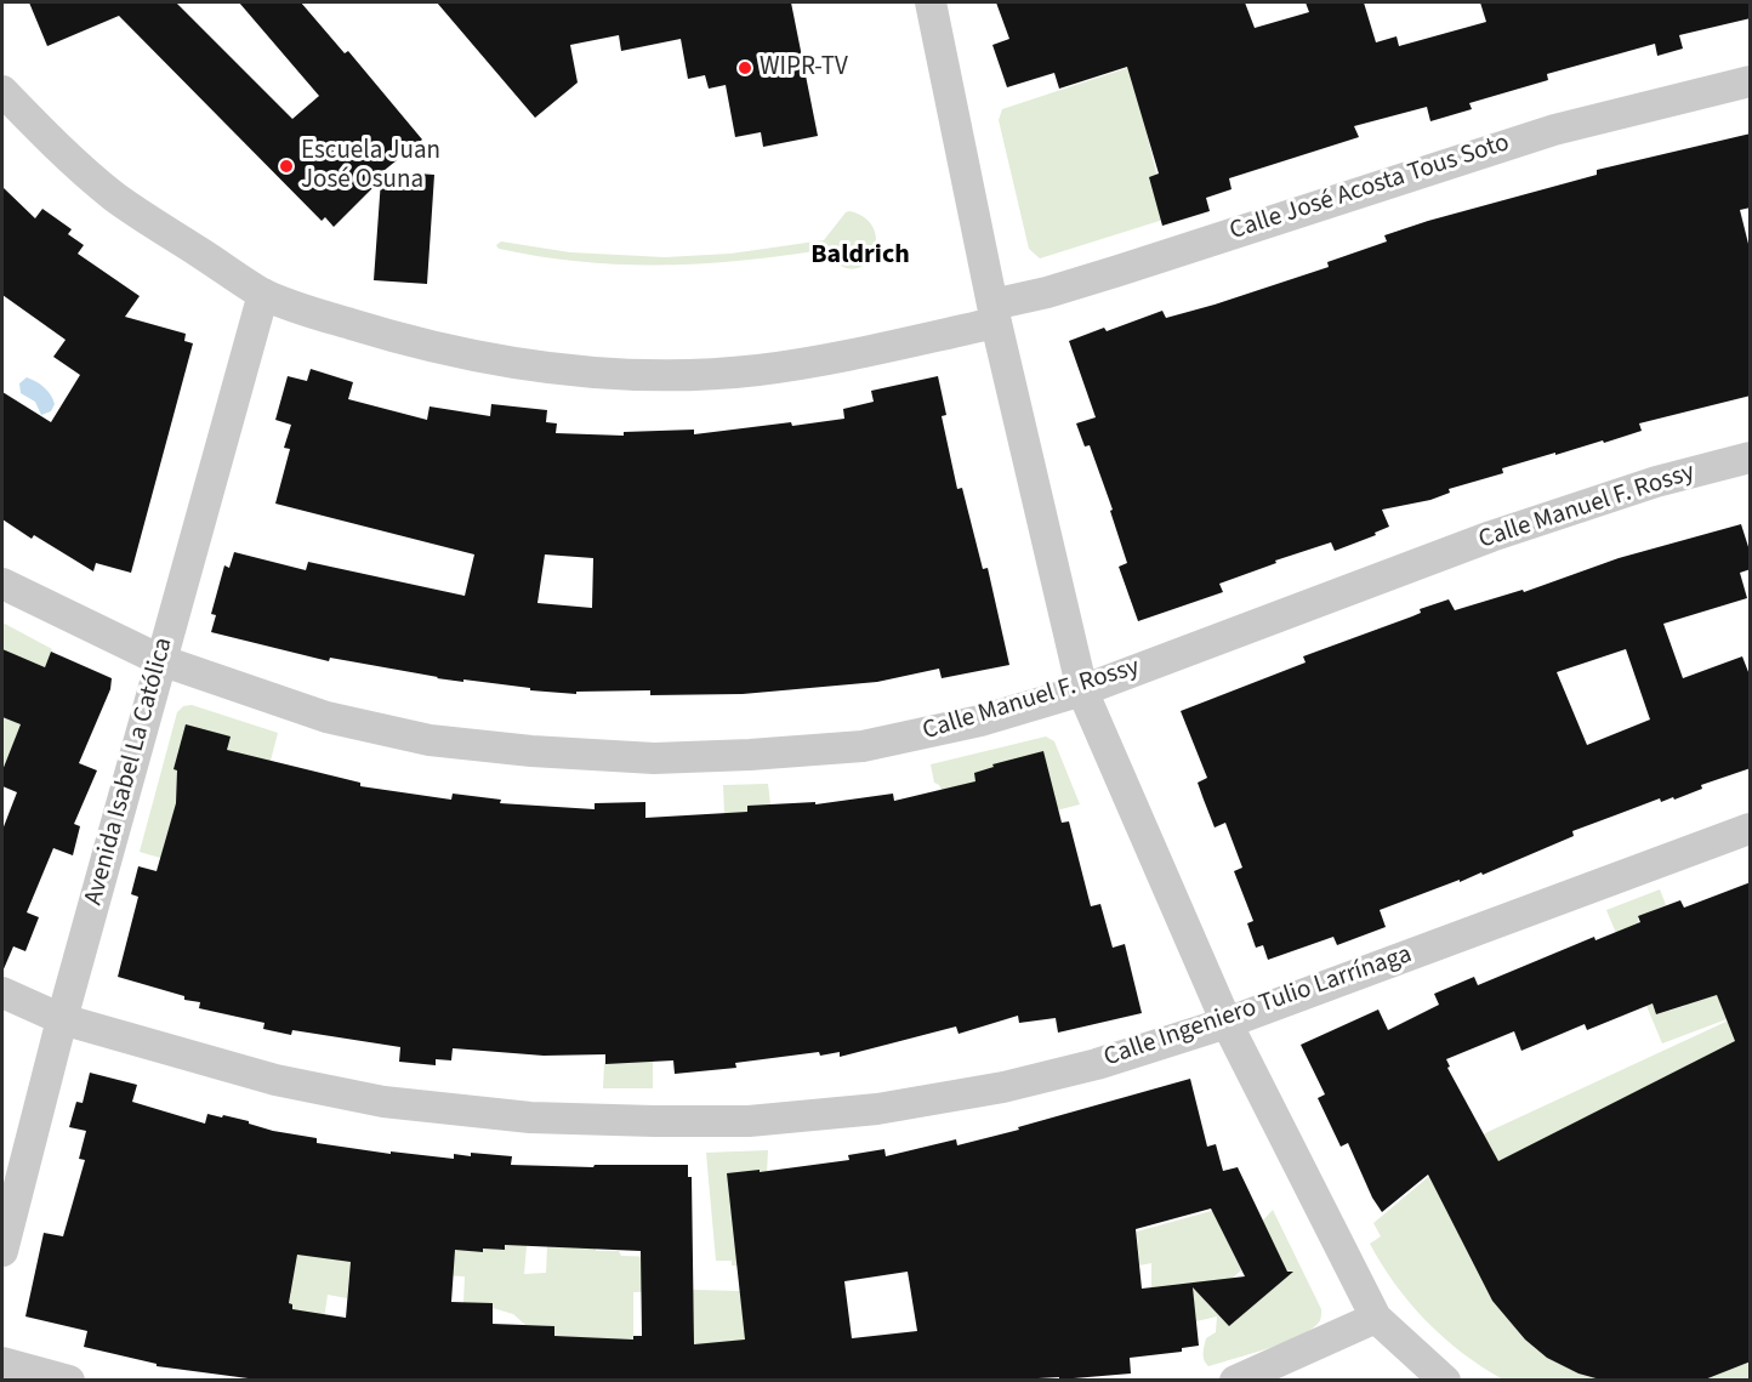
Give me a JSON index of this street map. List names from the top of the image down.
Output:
{
  "streets": {
    "street": [
      "Calle José Acosta Tous Soto",
      "Calle Manuel F. Rossy",
      "Avenida Isabel La Católica",
      "Calle Ingeniero Tulio Larrínaga"
    ]
  },
  "crossings": [
    ["Calle José Acosta Tous Soto", "Avenida Isabel La Católica"],
    ["Calle Manuel F. Rossy", "Avenida Isabel La Católica"],
    ["Avenida Isabel La Católica", "Calle Ingeniero Tulio Larrínaga"]
  ],
  "districts": ["Baldrich"],
  "places": ["WIPR-TV", "Escuela Juan José Osuna"]
}
